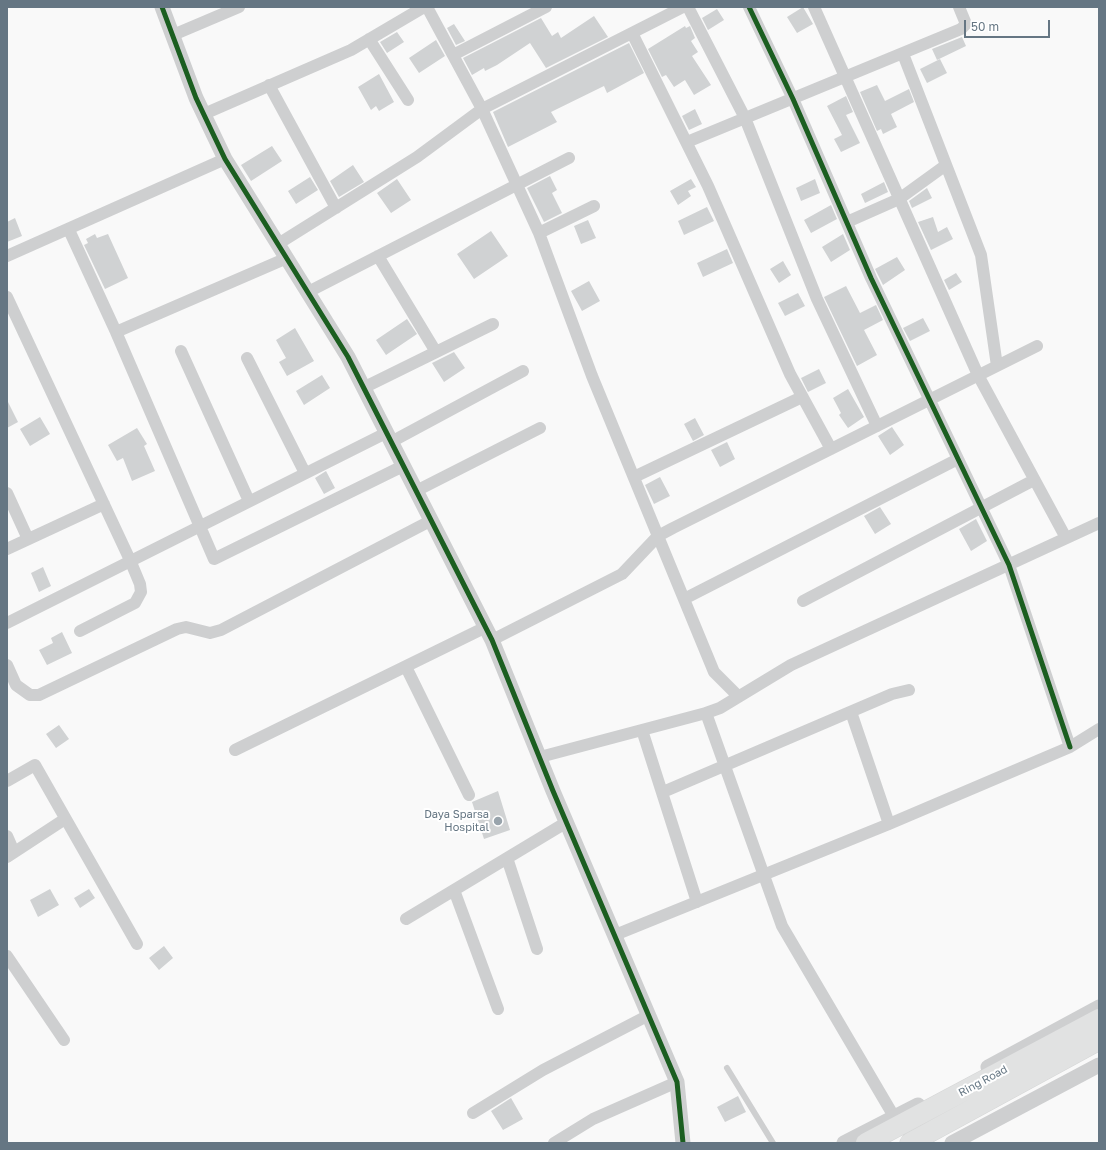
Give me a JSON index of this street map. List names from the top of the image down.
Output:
{
  "streets": {
    "highway": ["Ring Road"]
  },
  "places": ["Daya Sparsa Hospital"],
  "scale_bar": "50 m"
}
